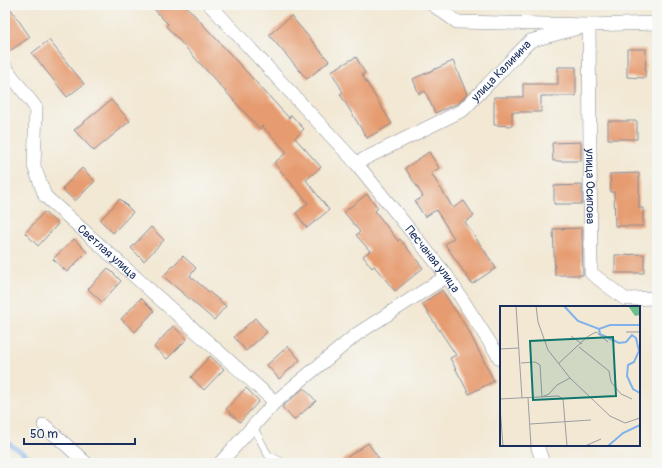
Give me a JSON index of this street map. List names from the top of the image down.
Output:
{
  "streets": {
    "street": [
      "улица Калинина",
      "улица Осипова",
      "Светлая улица",
      "Песчаная улица"
    ]
  },
  "crossings": [
    ["улица Калинина", "улица Осипова"],
    ["улица Калинина", "Песчаная улица"]
  ],
  "scale_bar": "50 m"
}
